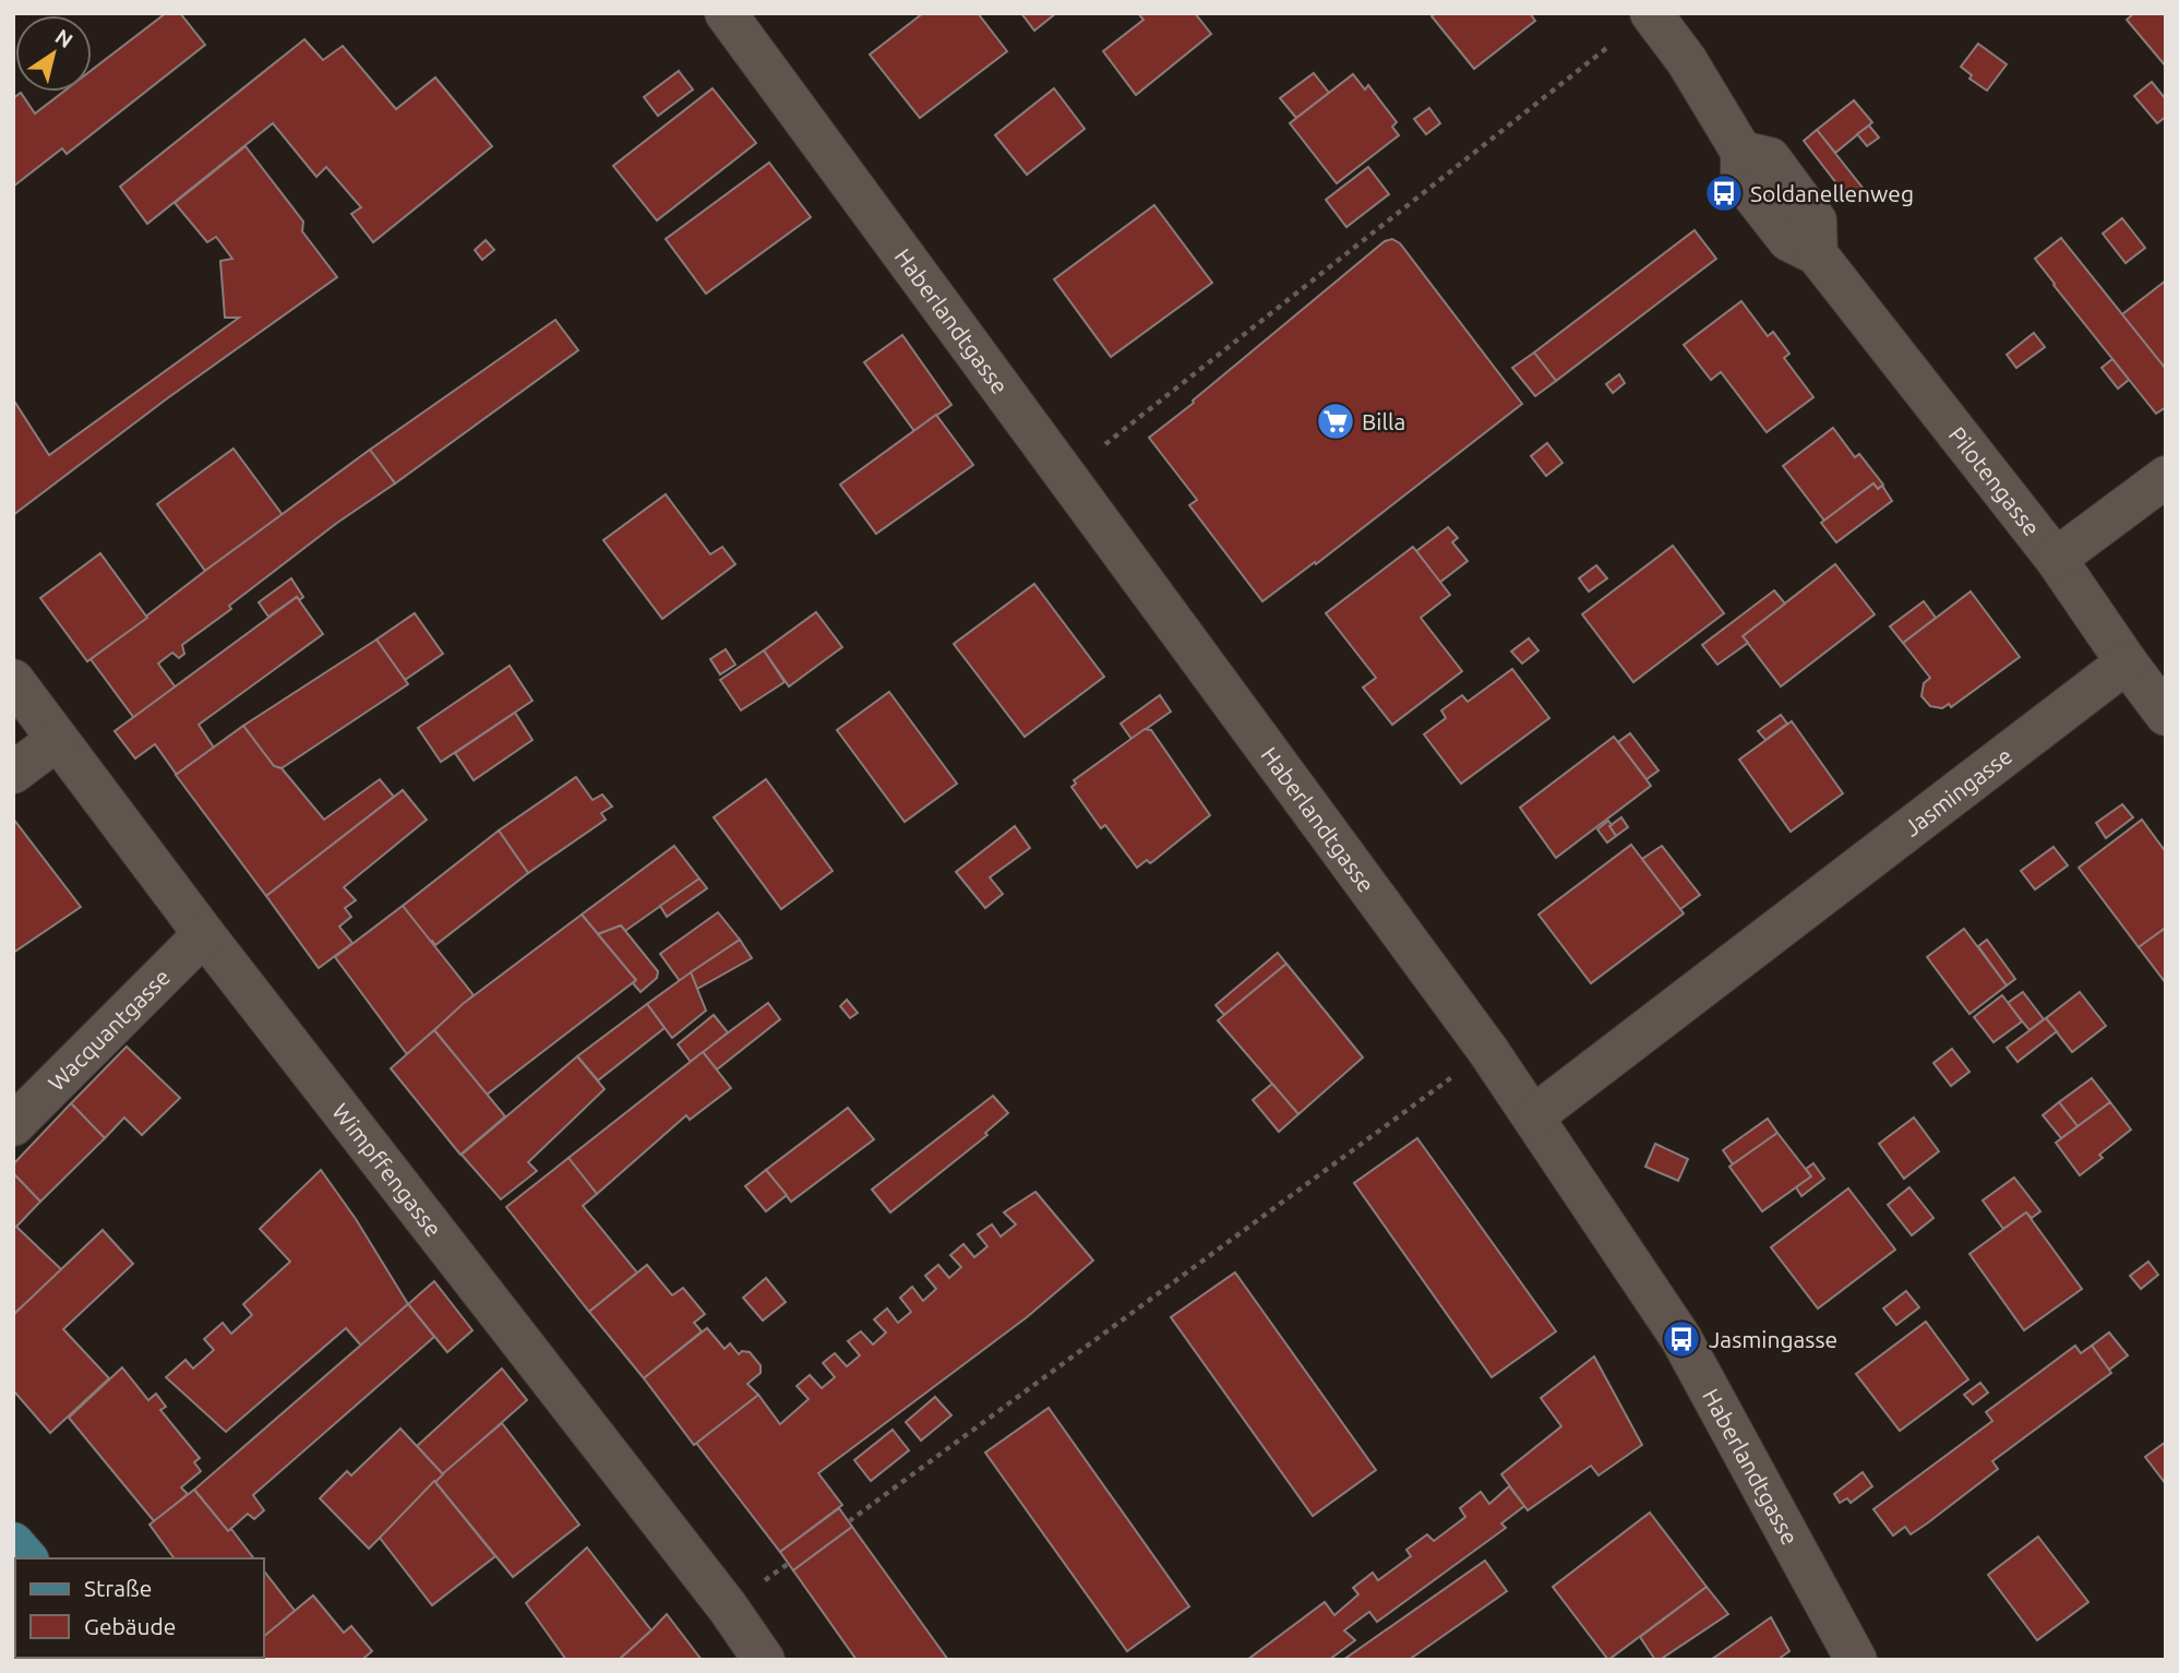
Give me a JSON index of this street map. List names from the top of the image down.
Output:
{
  "streets": {
    "street": [
      "Haberlandtgasse",
      "Pilotengasse",
      "Jasmingasse",
      "Wacquantgasse",
      "Wimpffengasse"
    ]
  },
  "crossings": [
    ["Haberlandtgasse", "Jasmingasse"],
    ["Pilotengasse", "Jasmingasse"],
    ["Wacquantgasse", "Wimpffengasse"]
  ],
  "places": {
    "bus stop": ["Soldanellenweg", "Jasmingasse"],
    "supermarket": ["Billa"]
  },
  "legend": ["Straße", "Gebäude"],
  "north": "top right"
}
